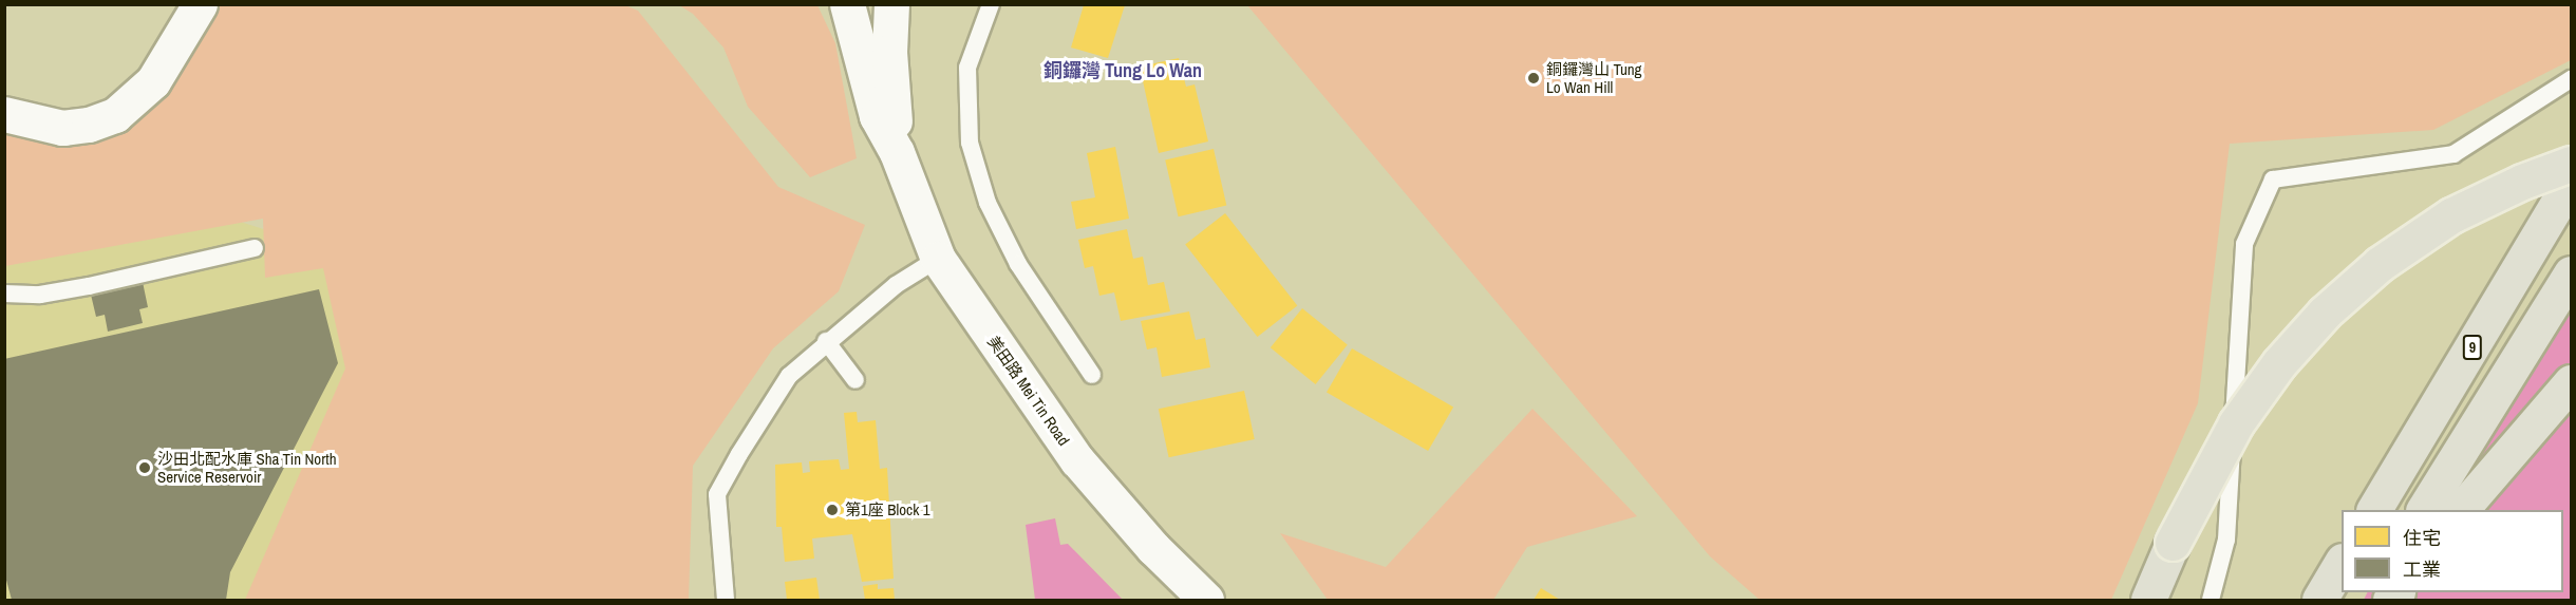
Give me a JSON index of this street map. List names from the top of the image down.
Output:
{
  "streets": {
    "highway": ["9"],
    "street": ["美田路 Mei Tin Road"]
  },
  "districts": ["銅鑼灣 Tung Lo Wan"],
  "places": ["銅鑼灣山 Tung Lo Wan Hill", "沙田北配水庫 Sha Tin North Service Reservoir", "第1座 Block 1"],
  "legend": ["住宅", "工業"]
}
